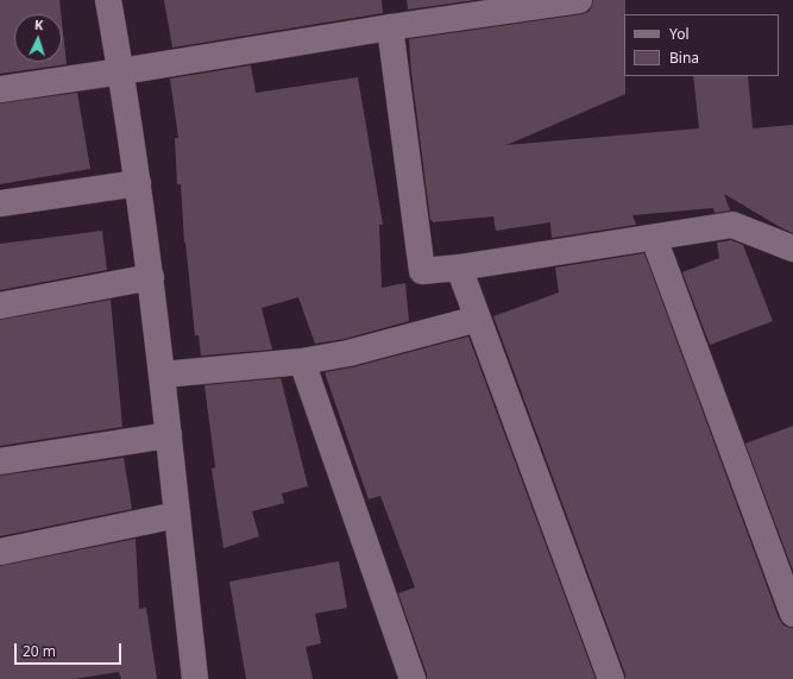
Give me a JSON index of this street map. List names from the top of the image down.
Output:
{
  "legend": ["Yol", "Bina"],
  "scale_bar": "20 m",
  "north": "top"
}
